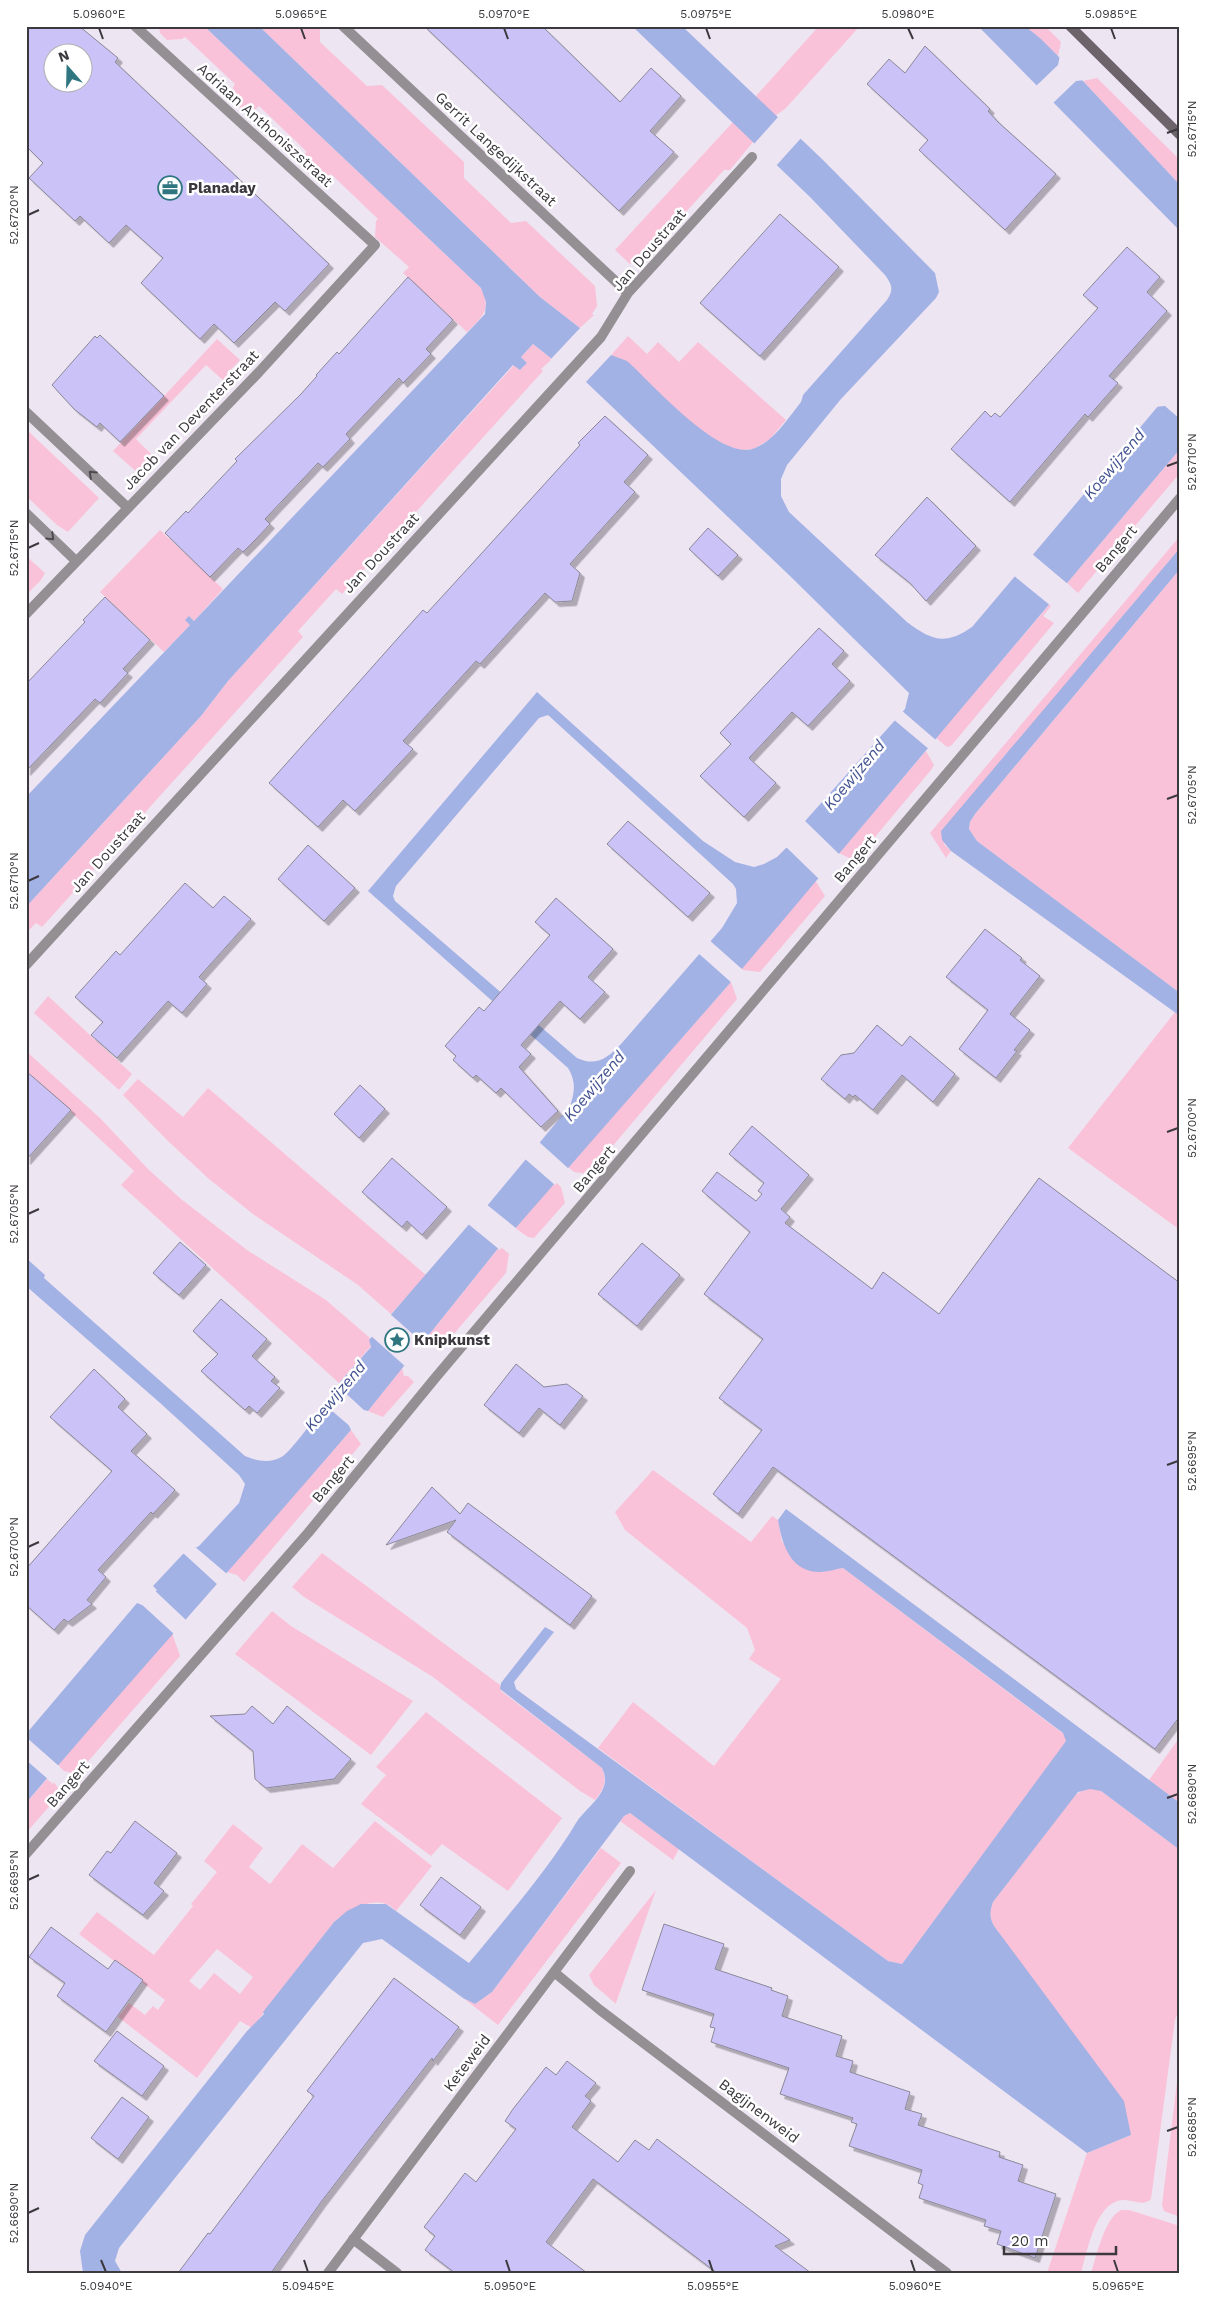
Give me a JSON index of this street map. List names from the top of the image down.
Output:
{
  "streets": {
    "street": [
      "Adriaan Anthoniszstraat",
      "Gerrit Langedijkstraat",
      "Jan Doustraat",
      "Jacob van Deventerstraat",
      "Bangert",
      "Keteweid",
      "Bagijnenweid"
    ]
  },
  "crossings": [
    ["Adriaan Anthoniszstraat", "Jacob van Deventerstraat"],
    ["Gerrit Langedijkstraat", "Jan Doustraat"],
    ["Keteweid", "Bagijnenweid"]
  ],
  "water": ["Koewijzend"],
  "places": {
    "office": ["Planaday"],
    "place": ["Knipkunst"]
  },
  "scale_bar": "20 m",
  "north": "top",
  "coordinates": [
    "5.0960°E",
    "5.0965°E",
    "5.0970°E",
    "5.0975°E",
    "5.0980°E",
    "5.0985°E",
    "52.6715°N",
    "52.6720°N",
    "52.6710°N",
    "52.6705°N",
    "52.6700°N",
    "52.6695°N",
    "52.6690°N",
    "52.6685°N",
    "5.0940°E",
    "5.0945°E",
    "5.0950°E",
    "5.0955°E"
  ]
}
